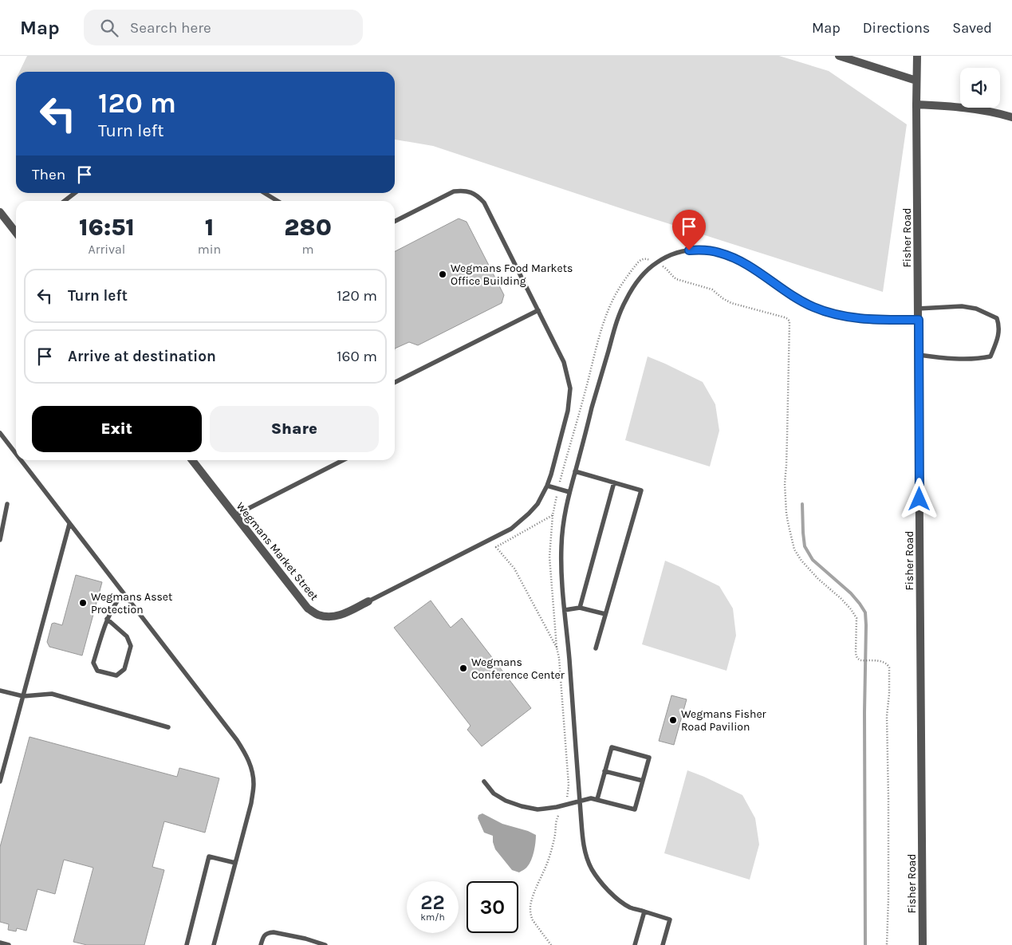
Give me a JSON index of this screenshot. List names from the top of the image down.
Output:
{
  "streets": {
    "street": ["Fisher Road", "Wegmans Market Street"]
  },
  "places": [
    "Wegmans Food Markets Office Building",
    "Wegmans Asset Protection",
    "Wegmans Conference Center",
    "Wegmans Fisher Road Pavilion"
  ],
  "page": {
    "header": "Map",
    "search": "Search here",
    "nav": ["Map", "Directions", "Saved"],
    "turn": ["120 m", "Turn left"],
    "then": "Then",
    "eta": [
      "16:51",
      "Arrival",
      "1",
      "min",
      "280",
      "m"
    ],
    "list": [
      {
        "name": "Turn left",
        "value": "120 m"
      },
      {
        "name": "Arrive at destination",
        "value": "160 m"
      }
    ],
    "buttons": ["Exit", "Share"],
    "speed": "22 km/h",
    "limit": "30"
  }
}
